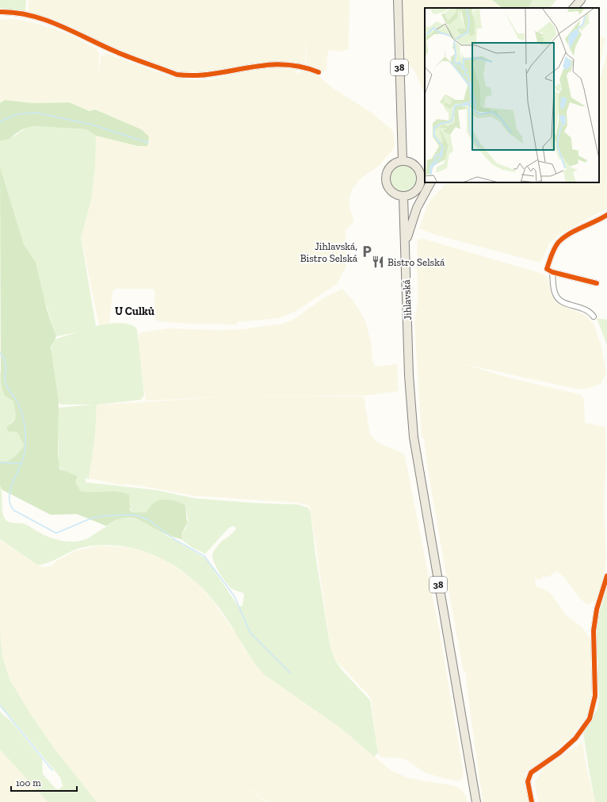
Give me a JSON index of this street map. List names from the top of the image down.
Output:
{
  "streets": {
    "main road": ["38", "Jihlavská"]
  },
  "crossings": [
    ["38", "Jihlavská"]
  ],
  "districts": ["U Culků"],
  "places": {
    "parking": ["Jihlavská, Bistro Selská"],
    "restaurant": ["Bistro Selská"]
  },
  "scale_bar": "100 m"
}
